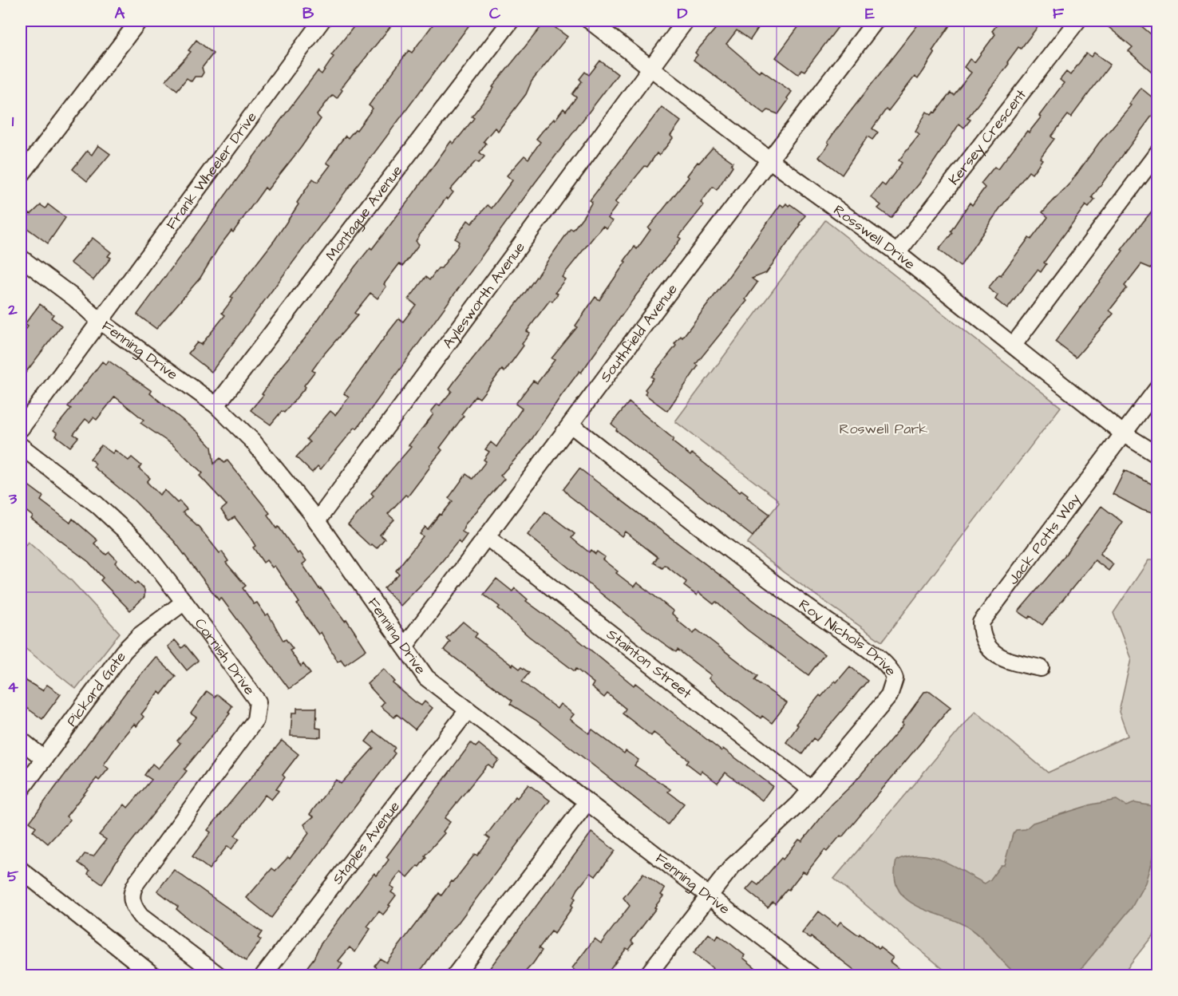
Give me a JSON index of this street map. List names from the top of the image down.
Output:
{
  "streets": {
    "street": [
      "Kersey Crescent",
      "Frank Wheeler Drive",
      "Montague Avenue",
      "Rosswell Drive",
      "Aylesworth Avenue",
      "Southfield Avenue",
      "Fenning Drive",
      "Jack Potts Way",
      "Roy Nichols Drive",
      "Cornish Drive",
      "Stainton Street",
      "Pickard Gate",
      "Staples Avenue"
    ]
  },
  "crossings": [
    ["Kersey Crescent", "Rosswell Drive"],
    ["Frank Wheeler Drive", "Fenning Drive"],
    ["Montague Avenue", "Fenning Drive"],
    ["Rosswell Drive", "Aylesworth Avenue"],
    ["Rosswell Drive", "Southfield Avenue"],
    ["Rosswell Drive", "Jack Potts Way"],
    ["Aylesworth Avenue", "Fenning Drive"],
    ["Southfield Avenue", "Fenning Drive"],
    ["Southfield Avenue", "Roy Nichols Drive"],
    ["Southfield Avenue", "Stainton Street"],
    ["Fenning Drive", "Roy Nichols Drive"],
    ["Fenning Drive", "Staples Avenue"],
    ["Roy Nichols Drive", "Stainton Street"],
    ["Cornish Drive", "Pickard Gate"]
  ],
  "parks": ["Roswell Park"],
  "grid": {
    "columns": [
      "A",
      "B",
      "C",
      "D",
      "E",
      "F"
    ],
    "rows": [
      "1",
      "2",
      "3",
      "4",
      "5"
    ]
  }
}
